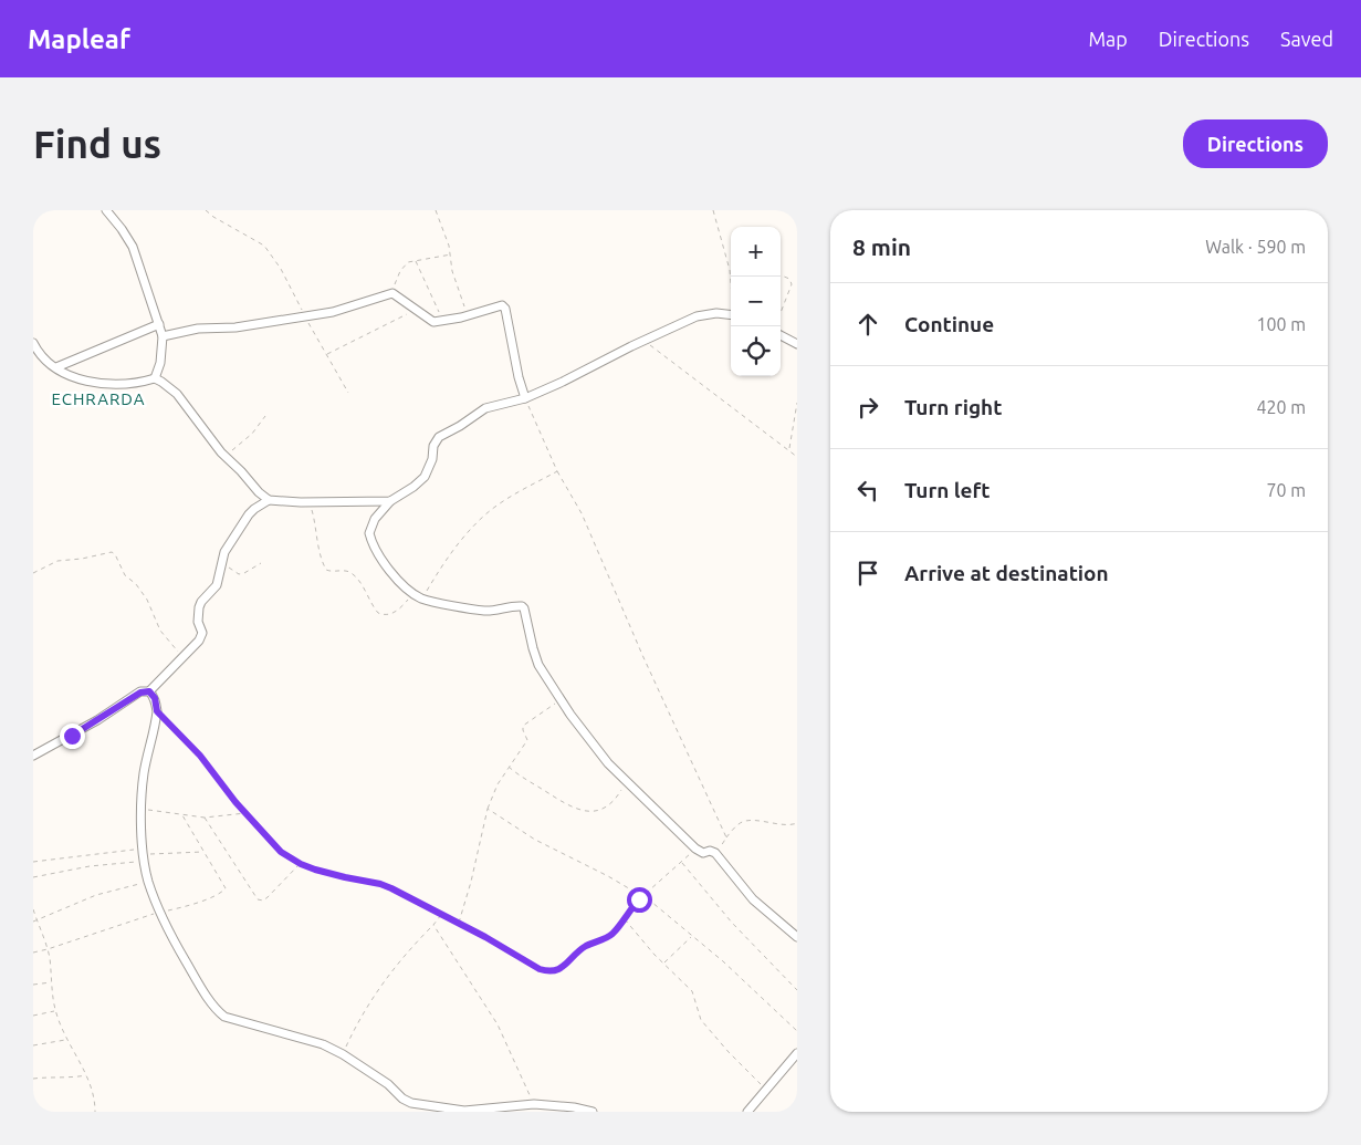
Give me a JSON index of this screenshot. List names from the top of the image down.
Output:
{
  "districts": ["ECHRARDA"],
  "page": {
    "header": "Mapleaf",
    "nav": ["Map", "Directions", "Saved"],
    "buttons": "Directions",
    "title": "Find us",
    "heading": ["8 min", "Walk · 590 m"],
    "map_buttons": ["+", "−"],
    "list": [
      ["Continue", "100 m"],
      ["Turn right", "420 m"],
      ["Turn left", "70 m"],
      "Arrive at destination"
    ]
  }
}
